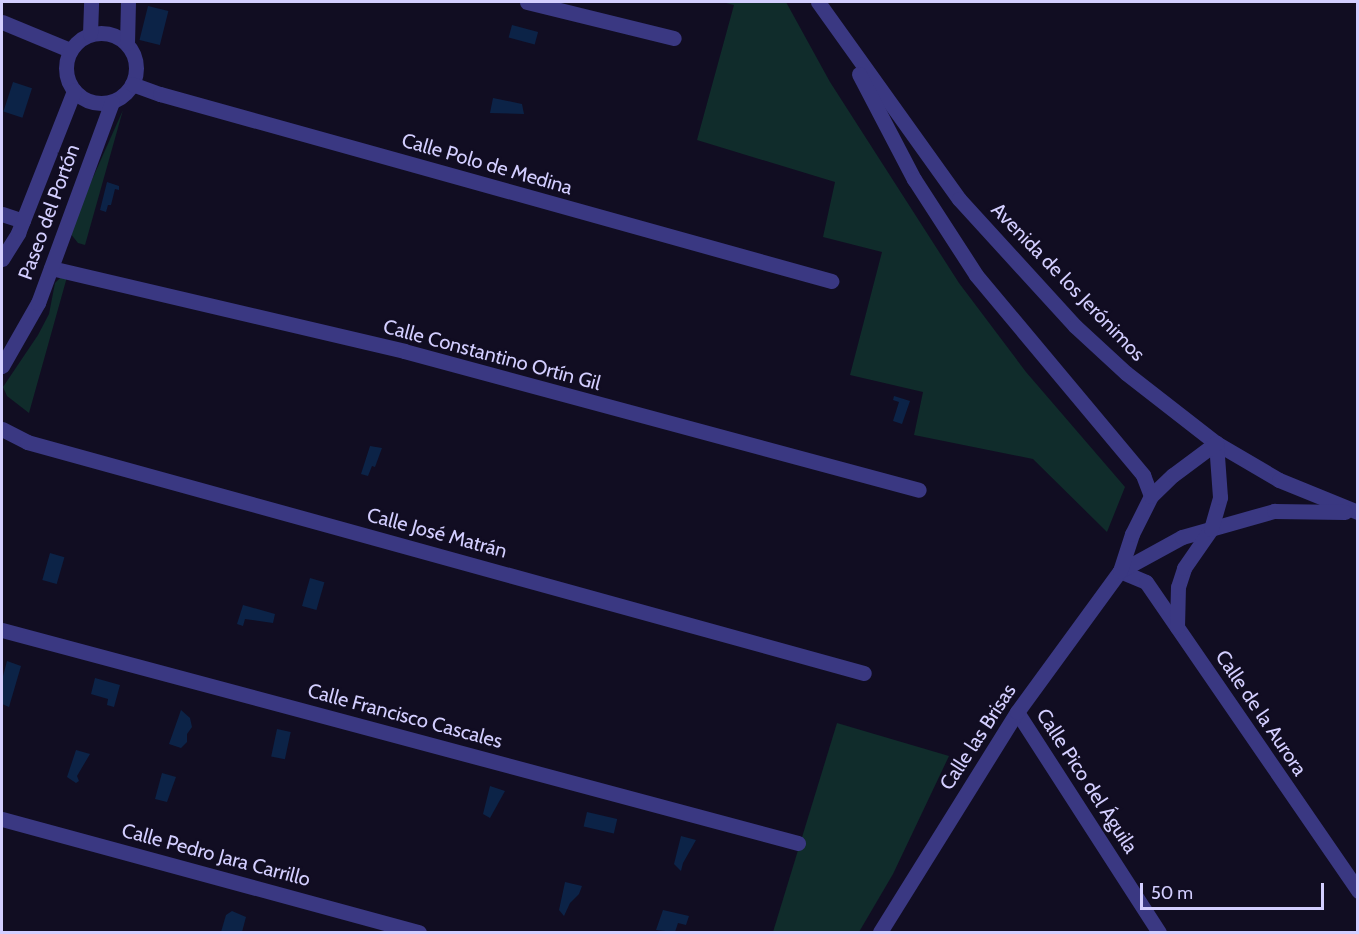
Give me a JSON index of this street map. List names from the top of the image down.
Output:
{
  "streets": {
    "street": [
      "Calle Polo de Medina",
      "Paseo del Portón",
      "Avenida de los Jerónimos",
      "Calle Constantino Ortín Gil",
      "Calle José Matrán",
      "Calle de la Aurora",
      "Calle Francisco Cascales",
      "Calle las Brisas",
      "Calle Pico del Águila",
      "Calle Pedro Jara Carrillo"
    ]
  },
  "crossings": [
    ["Calle Polo de Medina", "Paseo del Portón"],
    ["Paseo del Portón", "Calle Constantino Ortín Gil"],
    ["Calle de la Aurora", "Calle las Brisas"],
    ["Calle las Brisas", "Calle Pico del Águila"]
  ],
  "scale_bar": "50 m"
}
